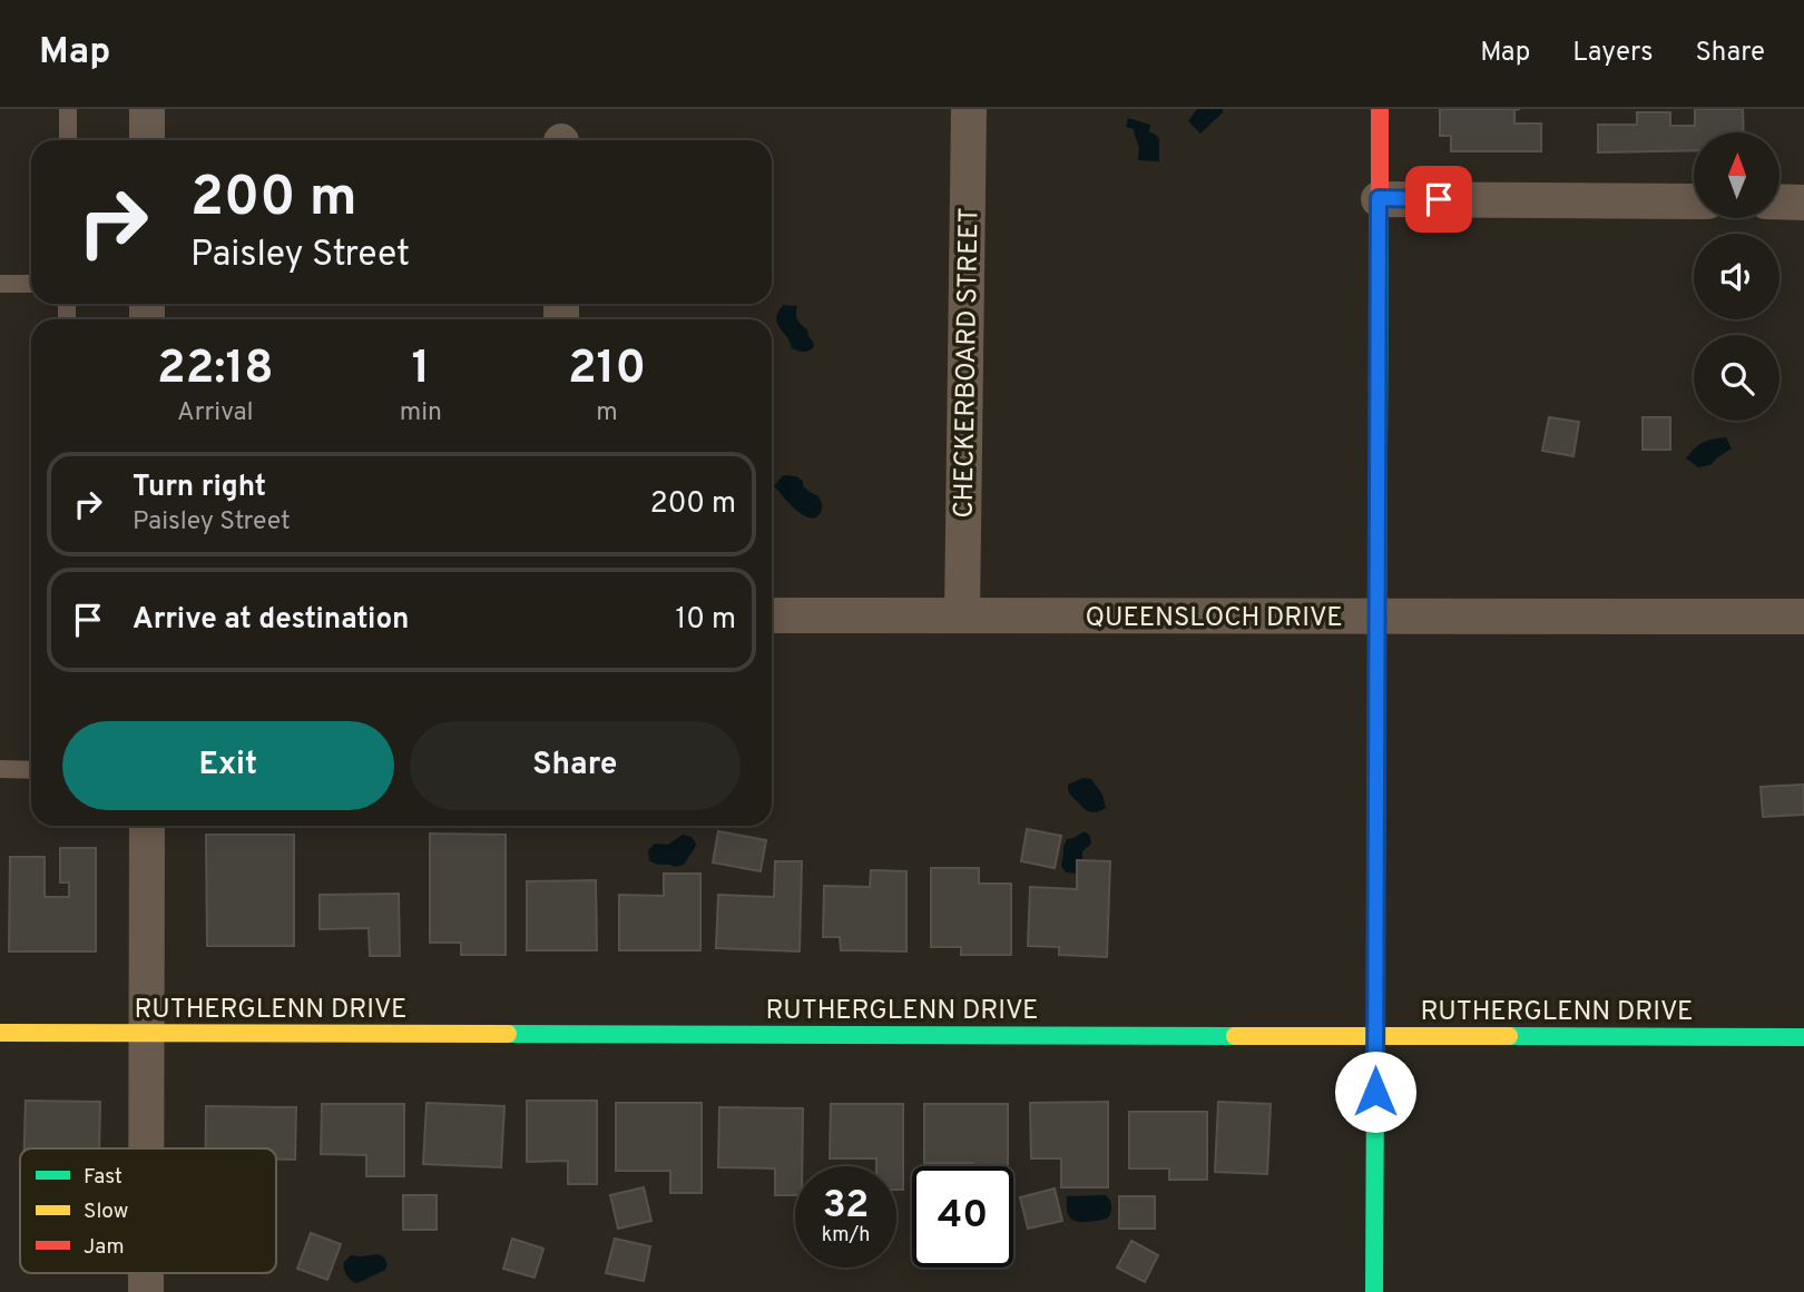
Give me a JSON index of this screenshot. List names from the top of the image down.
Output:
{
  "streets": {
    "street": ["CHECKERBOARD STREET", "QUEENSLOCH DRIVE", "RUTHERGLENN DRIVE"]
  },
  "crossings": [
    ["CHECKERBOARD STREET", "QUEENSLOCH DRIVE"]
  ],
  "legend": ["Fast", "Slow", "Jam"],
  "north": "top",
  "page": {
    "header": "Map",
    "nav": ["Map", "Layers", "Share"],
    "turn": ["200 m", "Paisley Street"],
    "eta": [
      "22:18",
      "Arrival",
      "1",
      "min",
      "210",
      "m"
    ],
    "list": [
      {
        "name": "Turn right",
        "note": "Paisley Street",
        "value": "200 m"
      },
      {
        "name": "Arrive at destination",
        "value": "10 m"
      }
    ],
    "buttons": ["Exit", "Share"],
    "speed": "32 km/h",
    "limit": "40"
  }
}
